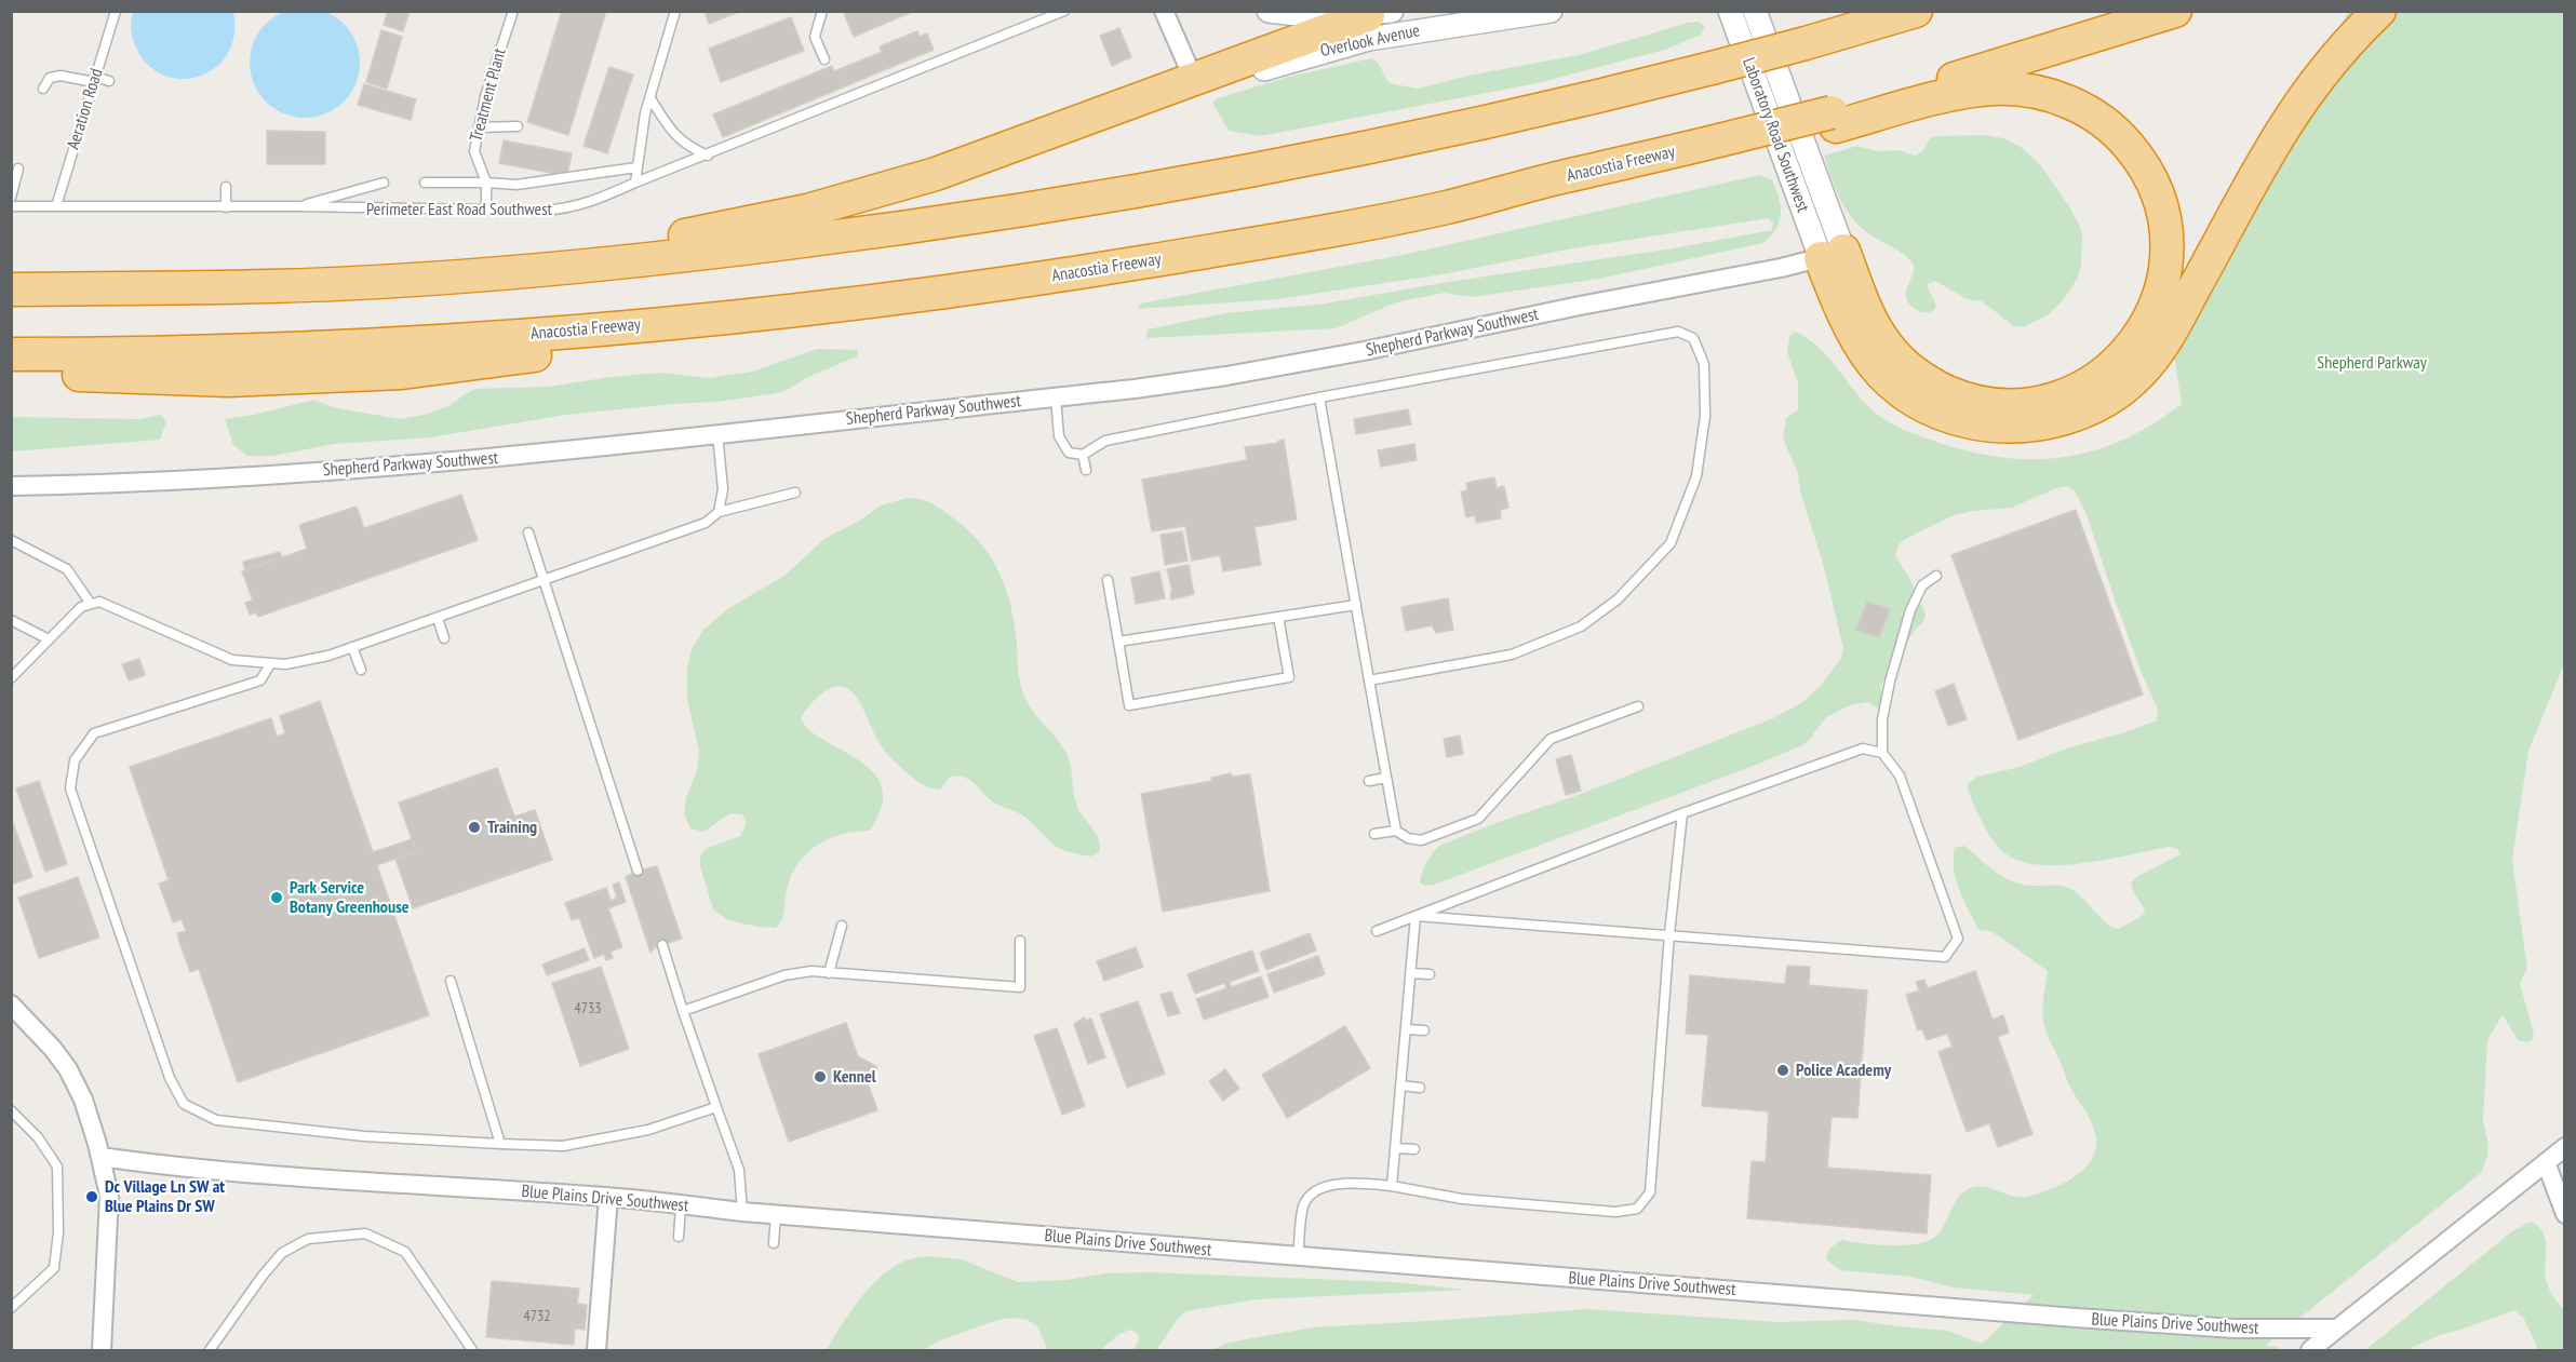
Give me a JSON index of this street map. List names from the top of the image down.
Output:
{
  "streets": {
    "highway": ["Anacostia Freeway"],
    "street": [
      "Overlook Avenue",
      "Laboratory Road Southwest",
      "Shepherd Parkway Southwest",
      "Blue Plains Drive Southwest"
    ],
    "lane": ["Treatment Plant", "Aeration Road", "Perimeter East Road Southwest"]
  },
  "crossings": [
    ["Aeration Road", "Perimeter East Road Southwest"],
    ["Laboratory Road Southwest", "Shepherd Parkway Southwest"]
  ],
  "parks": ["Shepherd Parkway"],
  "places": [
    "Training",
    "Park Service Botany Greenhouse",
    "Police Academy",
    "Kennel",
    "Dc Village Ln SW at Blue Plains Dr SW"
  ],
  "house_numbers": ["4733", "4732"]
}
